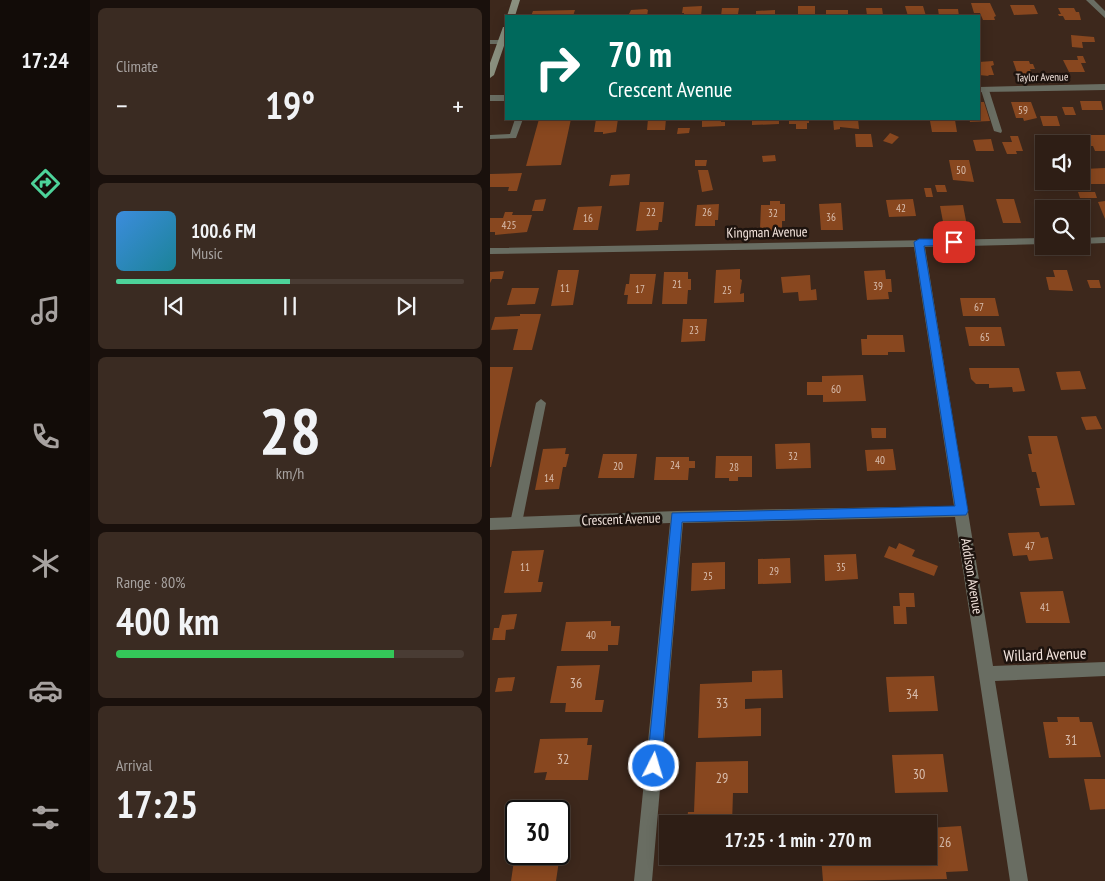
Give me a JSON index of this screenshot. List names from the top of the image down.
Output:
{
  "streets": {
    "street": [
      "Taylor Avenue",
      "Kingman Avenue",
      "Crescent Avenue",
      "Addison Avenue",
      "Willard Avenue"
    ]
  },
  "crossings": [
    ["Kingman Avenue", "Addison Avenue"],
    ["Crescent Avenue", "Addison Avenue"],
    ["Addison Avenue", "Willard Avenue"]
  ],
  "house_numbers": [
    "59",
    "50",
    "42",
    "22",
    "26",
    "32",
    "36",
    "16",
    "425",
    "21",
    "39",
    "11",
    "17",
    "25",
    "67",
    "23",
    "65",
    "60",
    "32",
    "40",
    "24",
    "20",
    "28",
    "14",
    "47",
    "11",
    "35",
    "29",
    "25",
    "41",
    "40",
    "36",
    "34",
    "33",
    "31",
    "32",
    "30",
    "29",
    "26"
  ],
  "page": {
    "tabs": "17:24",
    "tile": [
      "Climate",
      ["28", "km/h"],
      ["Range · 80%", "400 km"],
      ["Arrival", "17:25"]
    ],
    "turn": ["70 m", "Crescent Avenue"],
    "heat": ["−", "19°", "+"],
    "song": ["100.6 FM", "Music"],
    "limit": "30",
    "trip": "17:25 · 1 min · 270 m"
  }
}
